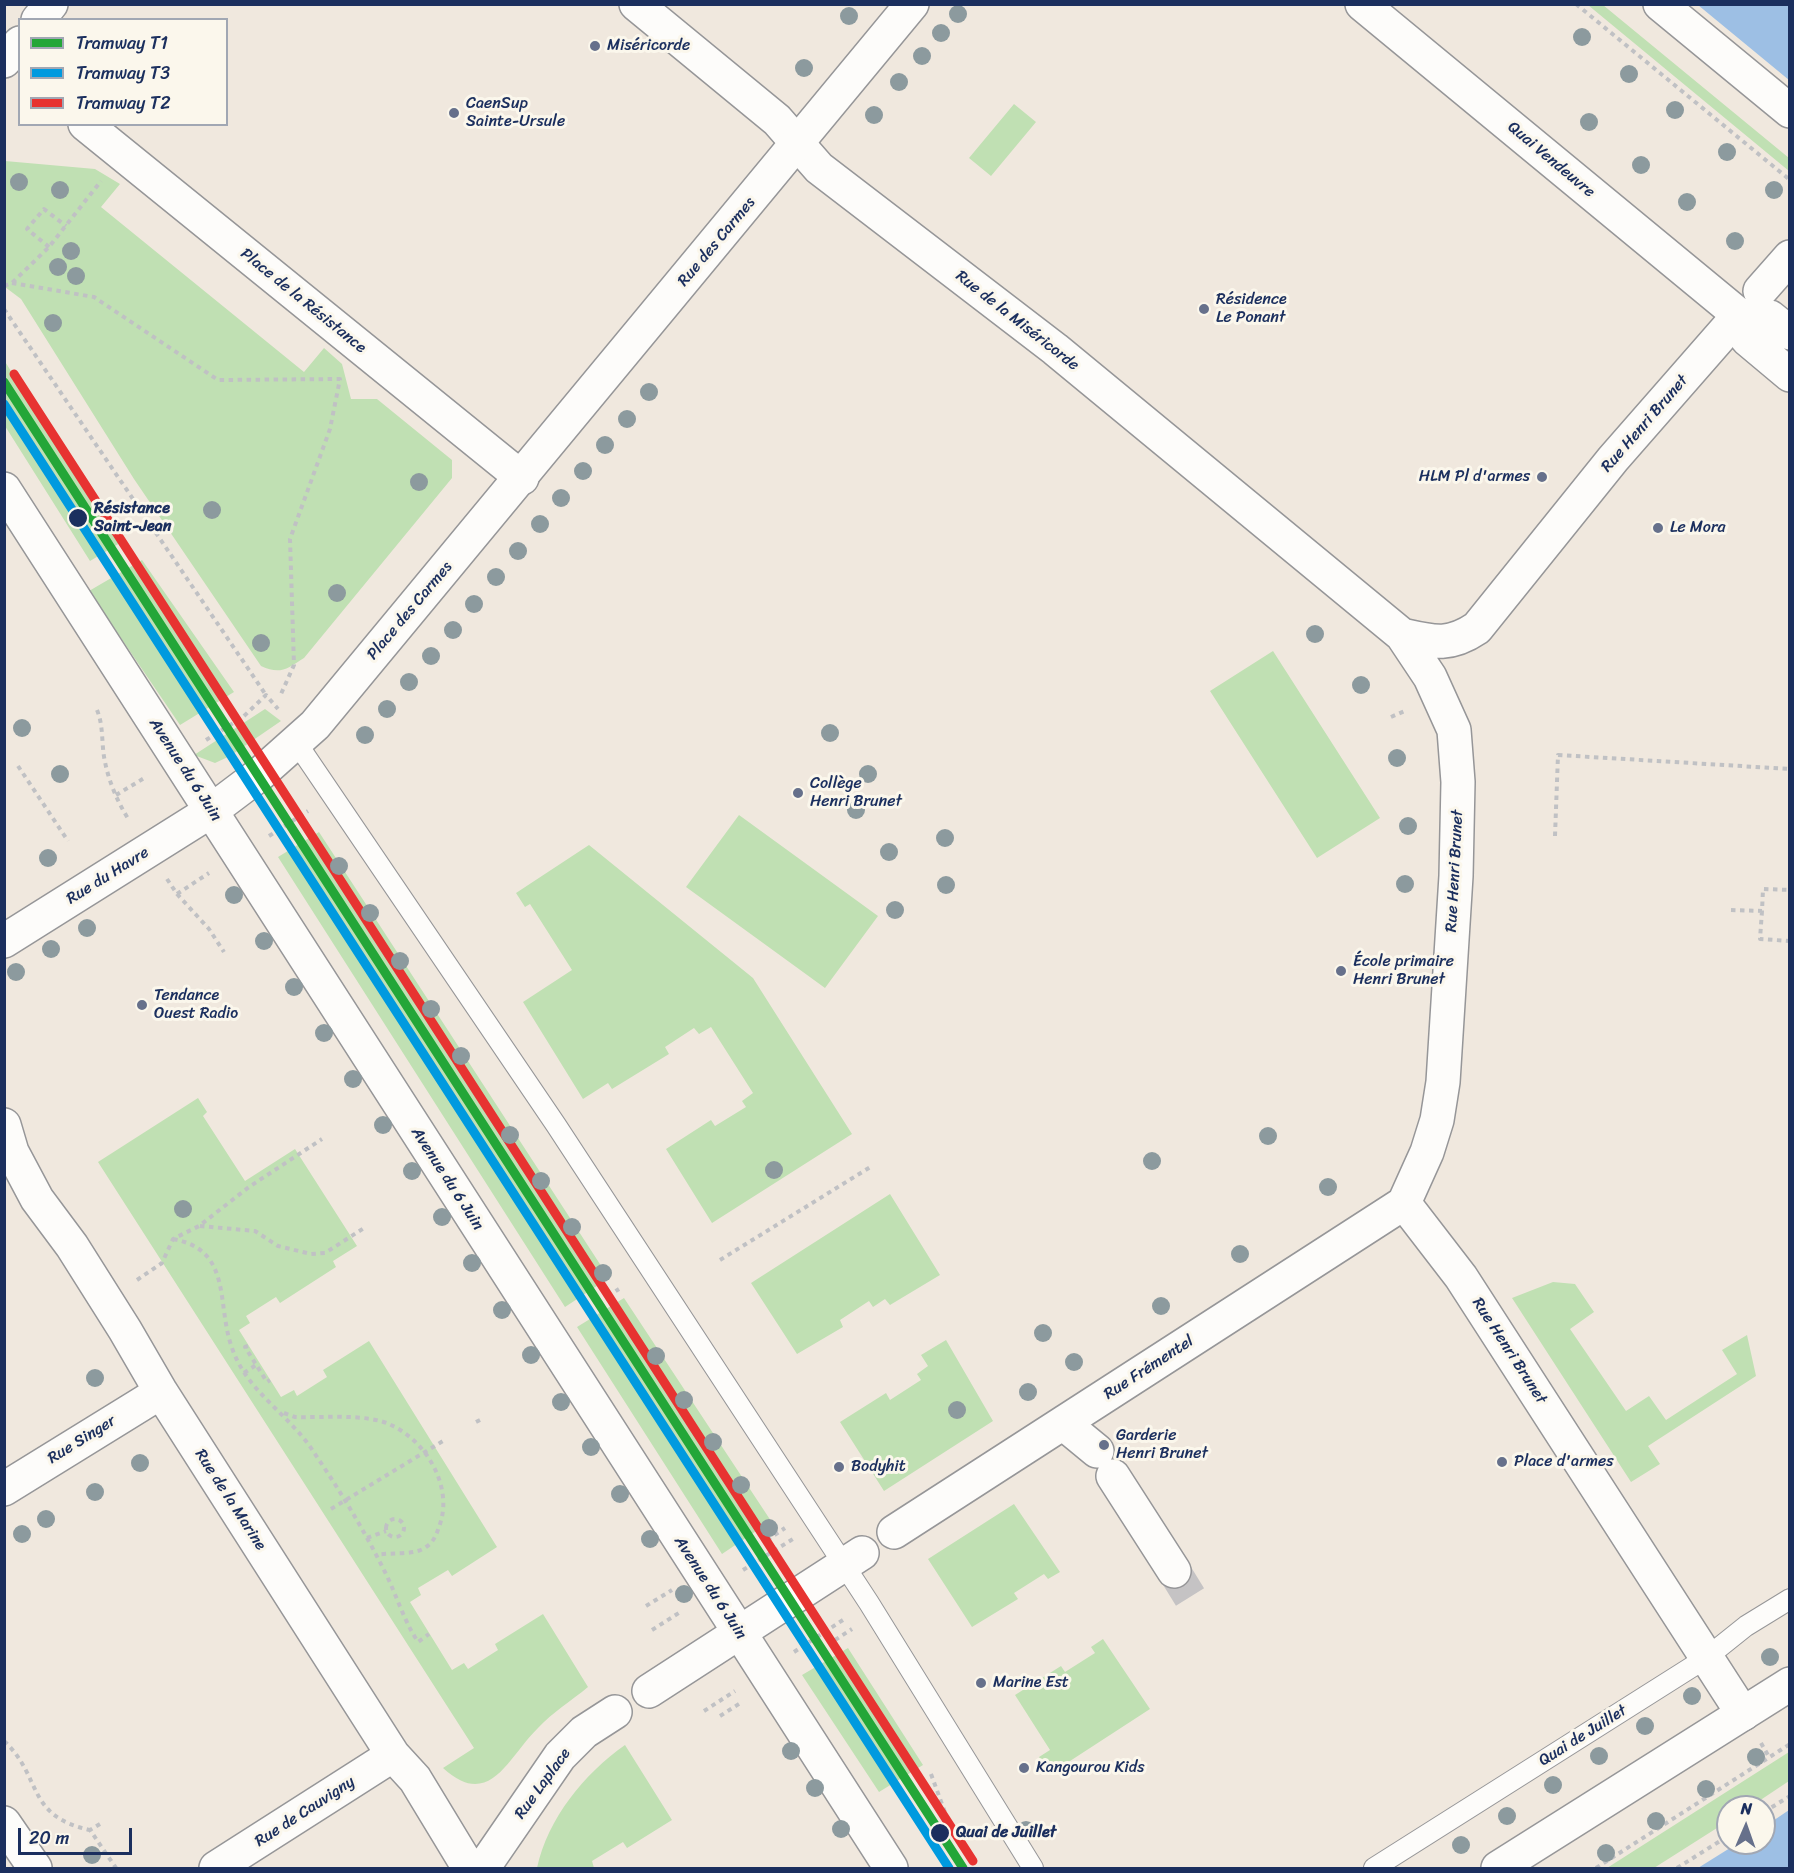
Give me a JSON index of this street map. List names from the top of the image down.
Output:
{
  "streets": {
    "street": [
      "Quai Vendeuvre",
      "Rue des Carmes",
      "Place de la Résistance",
      "Rue de la Miséricorde",
      "Rue Henri Brunet",
      "Place des Carmes",
      "Avenue du 6 Juin",
      "Rue du Havre",
      "Rue Frémentel",
      "Rue Singer",
      "Rue de la Marine",
      "Rue Laplace",
      "Rue de Cauvigny"
    ],
    "lane": ["Quai de Juillet"]
  },
  "crossings": [
    ["Quai Vendeuvre", "Rue Henri Brunet"],
    ["Rue des Carmes", "Place de la Résistance"],
    ["Rue des Carmes", "Rue de la Miséricorde"],
    ["Rue des Carmes", "Place des Carmes"],
    ["Place de la Résistance", "Place des Carmes"],
    ["Rue de la Miséricorde", "Rue Henri Brunet"],
    ["Rue Henri Brunet", "Rue Frémentel"],
    ["Rue Henri Brunet", "Quai de Juillet"],
    ["Avenue du 6 Juin", "Rue du Havre"],
    ["Rue Singer", "Rue de la Marine"],
    ["Rue de la Marine", "Rue de Cauvigny"]
  ],
  "places": [
    "Miséricorde",
    "CaenSup Sainte-Ursule",
    "Résidence Le Ponant",
    "HLM Pl d'armes",
    "Résistance Saint-Jean",
    "Le Mora",
    "Collège Henri Brunet",
    "École primaire Henri Brunet",
    "Tendance Ouest Radio",
    "Garderie Henri Brunet",
    "Place d'armes",
    "Bodyhit",
    "Marine Est",
    "Kangourou Kids",
    "Quai de Juillet"
  ],
  "lines": ["tram line T2", "tram line T1", "tram line T3"],
  "legend": ["Tramway T1", "Tramway T3", "Tramway T2"],
  "scale_bar": "20 m",
  "north": "top"
}
